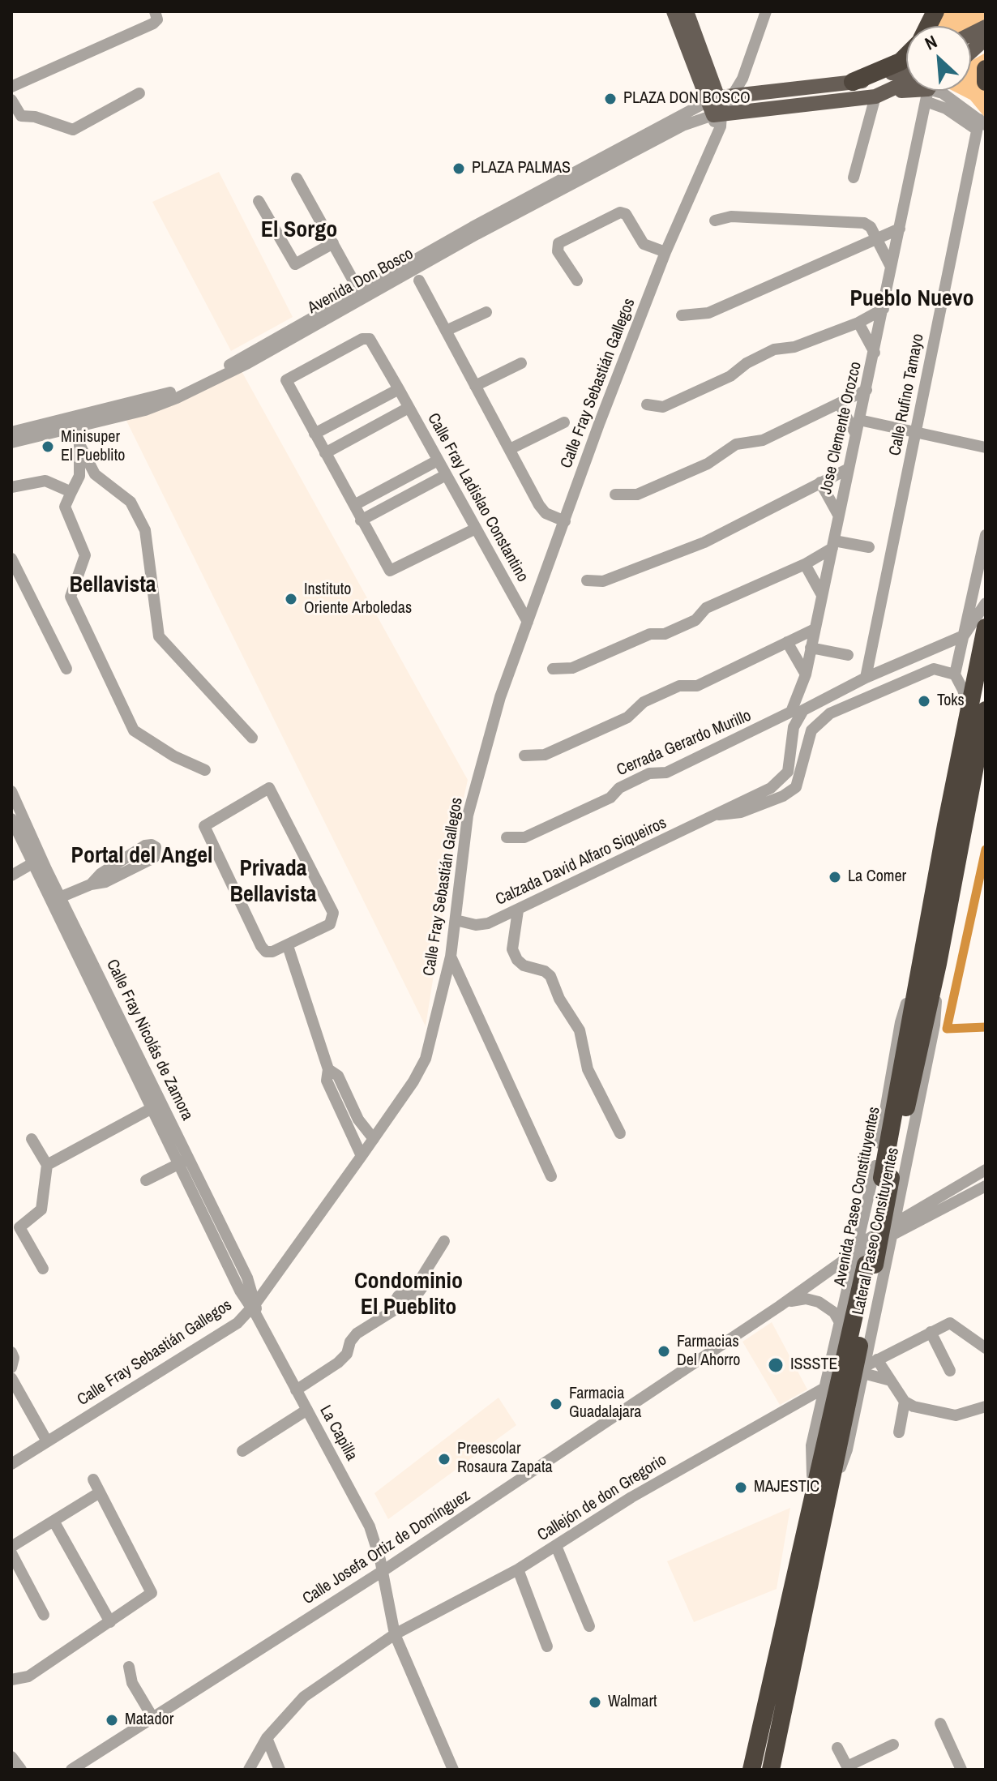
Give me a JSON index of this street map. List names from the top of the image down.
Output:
{
  "streets": {
    "highway": ["Avenida Paseo Constituyentes"],
    "street": [
      "Avenida Don Bosco",
      "Calle Fray Sebastián Gallegos",
      "Calle Rufino Tamayo",
      "Jose Clemente Orozco",
      "Calle Fray Ladislao Constantino",
      "Cerrada Gerardo Murillo",
      "Calzada David Alfaro Siqueiros",
      "Calle Fray Nicolás de Zamora",
      "Lateral Paseo Consituyentes",
      "La Capilla",
      "Callejón de don Gregorio",
      "Calle Josefa Ortiz de Domínguez"
    ]
  },
  "crossings": [
    ["Avenida Don Bosco", "Calle Fray Sebastián Gallegos"],
    ["Calle Fray Sebastián Gallegos", "Calle Fray Ladislao Constantino"],
    ["Calle Fray Sebastián Gallegos", "Calzada David Alfaro Siqueiros"],
    ["Calle Fray Sebastián Gallegos", "Calle Fray Nicolás de Zamora"],
    ["Calle Fray Sebastián Gallegos", "La Capilla"],
    ["Calle Rufino Tamayo", "Calzada David Alfaro Siqueiros"],
    ["Jose Clemente Orozco", "Cerrada Gerardo Murillo"],
    ["Calle Fray Nicolás de Zamora", "La Capilla"],
    ["Avenida Paseo Constituyentes", "Lateral Paseo Consituyentes"],
    ["Lateral Paseo Consituyentes", "Callejón de don Gregorio"],
    ["Lateral Paseo Consituyentes", "Calle Josefa Ortiz de Domínguez"],
    ["La Capilla", "Callejón de don Gregorio"],
    ["La Capilla", "Calle Josefa Ortiz de Domínguez"]
  ],
  "districts": [
    "El Sorgo",
    "Pueblo Nuevo",
    "Bellavista",
    "Portal del Angel",
    "Privada Bellavista",
    "Condominio El Pueblito"
  ],
  "places": [
    "PLAZA DON BOSCO",
    "PLAZA PALMAS",
    "Minisuper El Pueblito",
    "Instituto Oriente Arboledas",
    "Toks",
    "La Comer",
    "Farmacias Del Ahorro",
    "ISSSTE",
    "Farmacia Guadalajara",
    "Preescolar Rosaura Zapata",
    "MAJESTIC",
    "Walmart",
    "Matador"
  ],
  "north": "top left"
}
